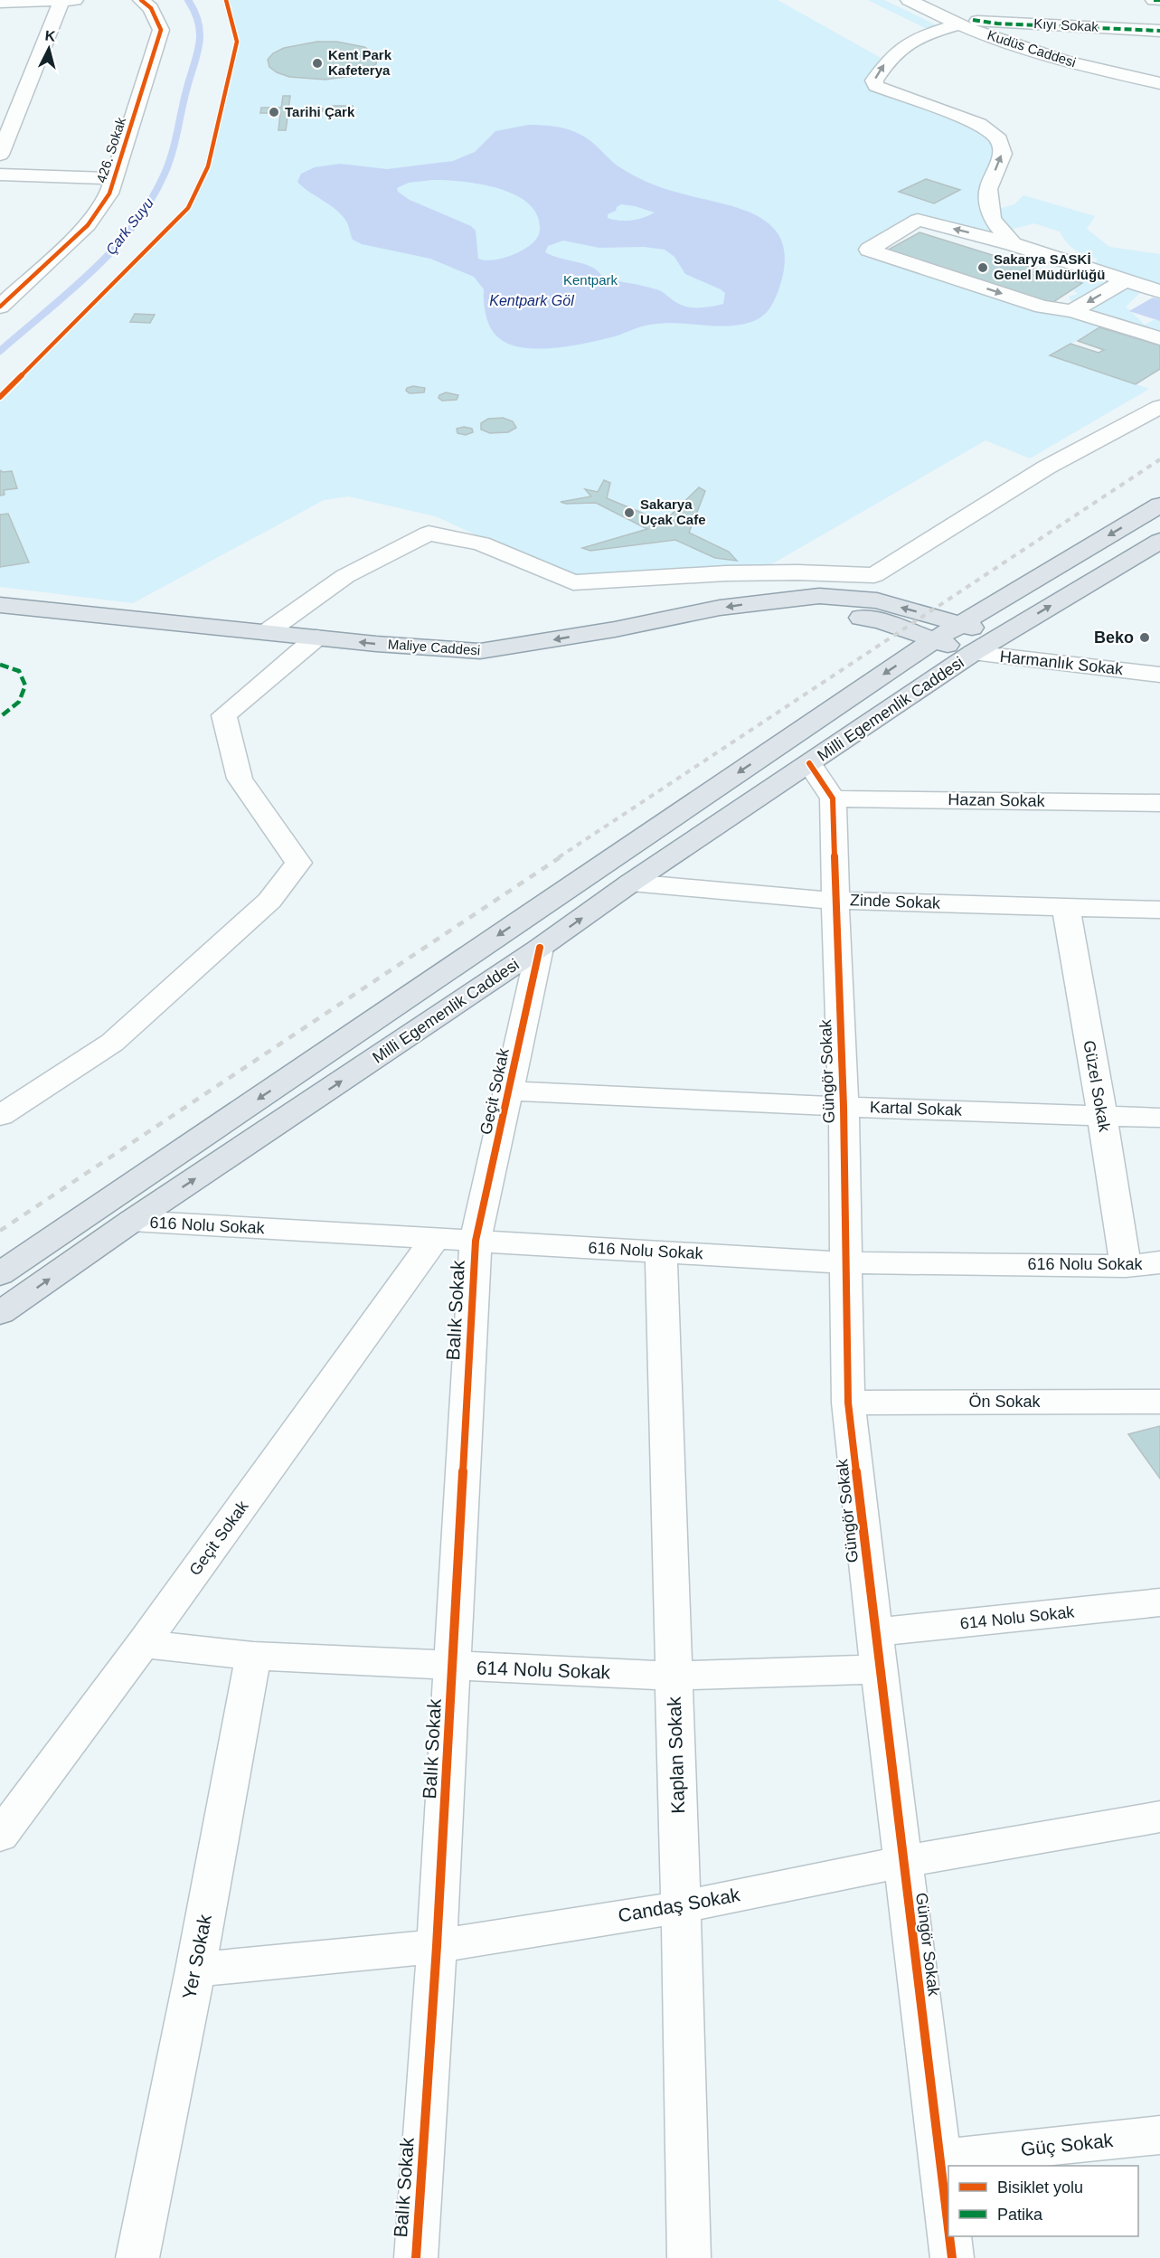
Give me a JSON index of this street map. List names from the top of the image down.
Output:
{
  "streets": {
    "main road": ["Maliye Caddesi", "Milli Egemenlik Caddesi"],
    "street": [
      "Kıyı Sokak",
      "Kudüs Caddesi",
      "426. Sokak",
      "Harmanlık Sokak",
      "Hazan Sokak",
      "Zinde Sokak",
      "Güngör Sokak",
      "Güzel Sokak",
      "Geçit Sokak",
      "Kartal Sokak",
      "616 Nolu Sokak",
      "Balık Sokak",
      "Ön Sokak",
      "614 Nolu Sokak",
      "Kaplan Sokak",
      "Candaş Sokak",
      "Yer Sokak",
      "Güç Sokak"
    ]
  },
  "crossings": [
    ["Kıyı Sokak", "Kudüs Caddesi"],
    ["Maliye Caddesi", "Harmanlık Sokak"],
    ["Maliye Caddesi", "Milli Egemenlik Caddesi"],
    ["Harmanlık Sokak", "Milli Egemenlik Caddesi"],
    ["Milli Egemenlik Caddesi", "Zinde Sokak"],
    ["Milli Egemenlik Caddesi", "Geçit Sokak"],
    ["Milli Egemenlik Caddesi", "616 Nolu Sokak"],
    ["Hazan Sokak", "Güngör Sokak"],
    ["Zinde Sokak", "Güngör Sokak"],
    ["Zinde Sokak", "Güzel Sokak"],
    ["Güngör Sokak", "Kartal Sokak"],
    ["Güngör Sokak", "616 Nolu Sokak"],
    ["Güngör Sokak", "Ön Sokak"],
    ["Güngör Sokak", "614 Nolu Sokak"],
    ["Güngör Sokak", "Candaş Sokak"],
    ["Güngör Sokak", "Güç Sokak"],
    ["Güzel Sokak", "Kartal Sokak"],
    ["Güzel Sokak", "616 Nolu Sokak"],
    ["Geçit Sokak", "Kartal Sokak"],
    ["Geçit Sokak", "616 Nolu Sokak"],
    ["Geçit Sokak", "Balık Sokak"],
    ["Geçit Sokak", "614 Nolu Sokak"],
    ["616 Nolu Sokak", "Balık Sokak"],
    ["616 Nolu Sokak", "Kaplan Sokak"],
    ["Balık Sokak", "614 Nolu Sokak"],
    ["Balık Sokak", "Candaş Sokak"],
    ["614 Nolu Sokak", "Kaplan Sokak"],
    ["614 Nolu Sokak", "Yer Sokak"],
    ["Kaplan Sokak", "Candaş Sokak"],
    ["Candaş Sokak", "Yer Sokak"]
  ],
  "water": ["Çark Suyu", "Kentpark Göl"],
  "parks": ["Kentpark"],
  "places": [
    "Kent Park Kafeterya",
    "Tarihi Çark",
    "Sakarya SASKİ Genel Müdürlüğü",
    "Sakarya Uçak Cafe",
    "Beko"
  ],
  "legend": ["Bisiklet yolu", "Patika"],
  "north": "top"
}
